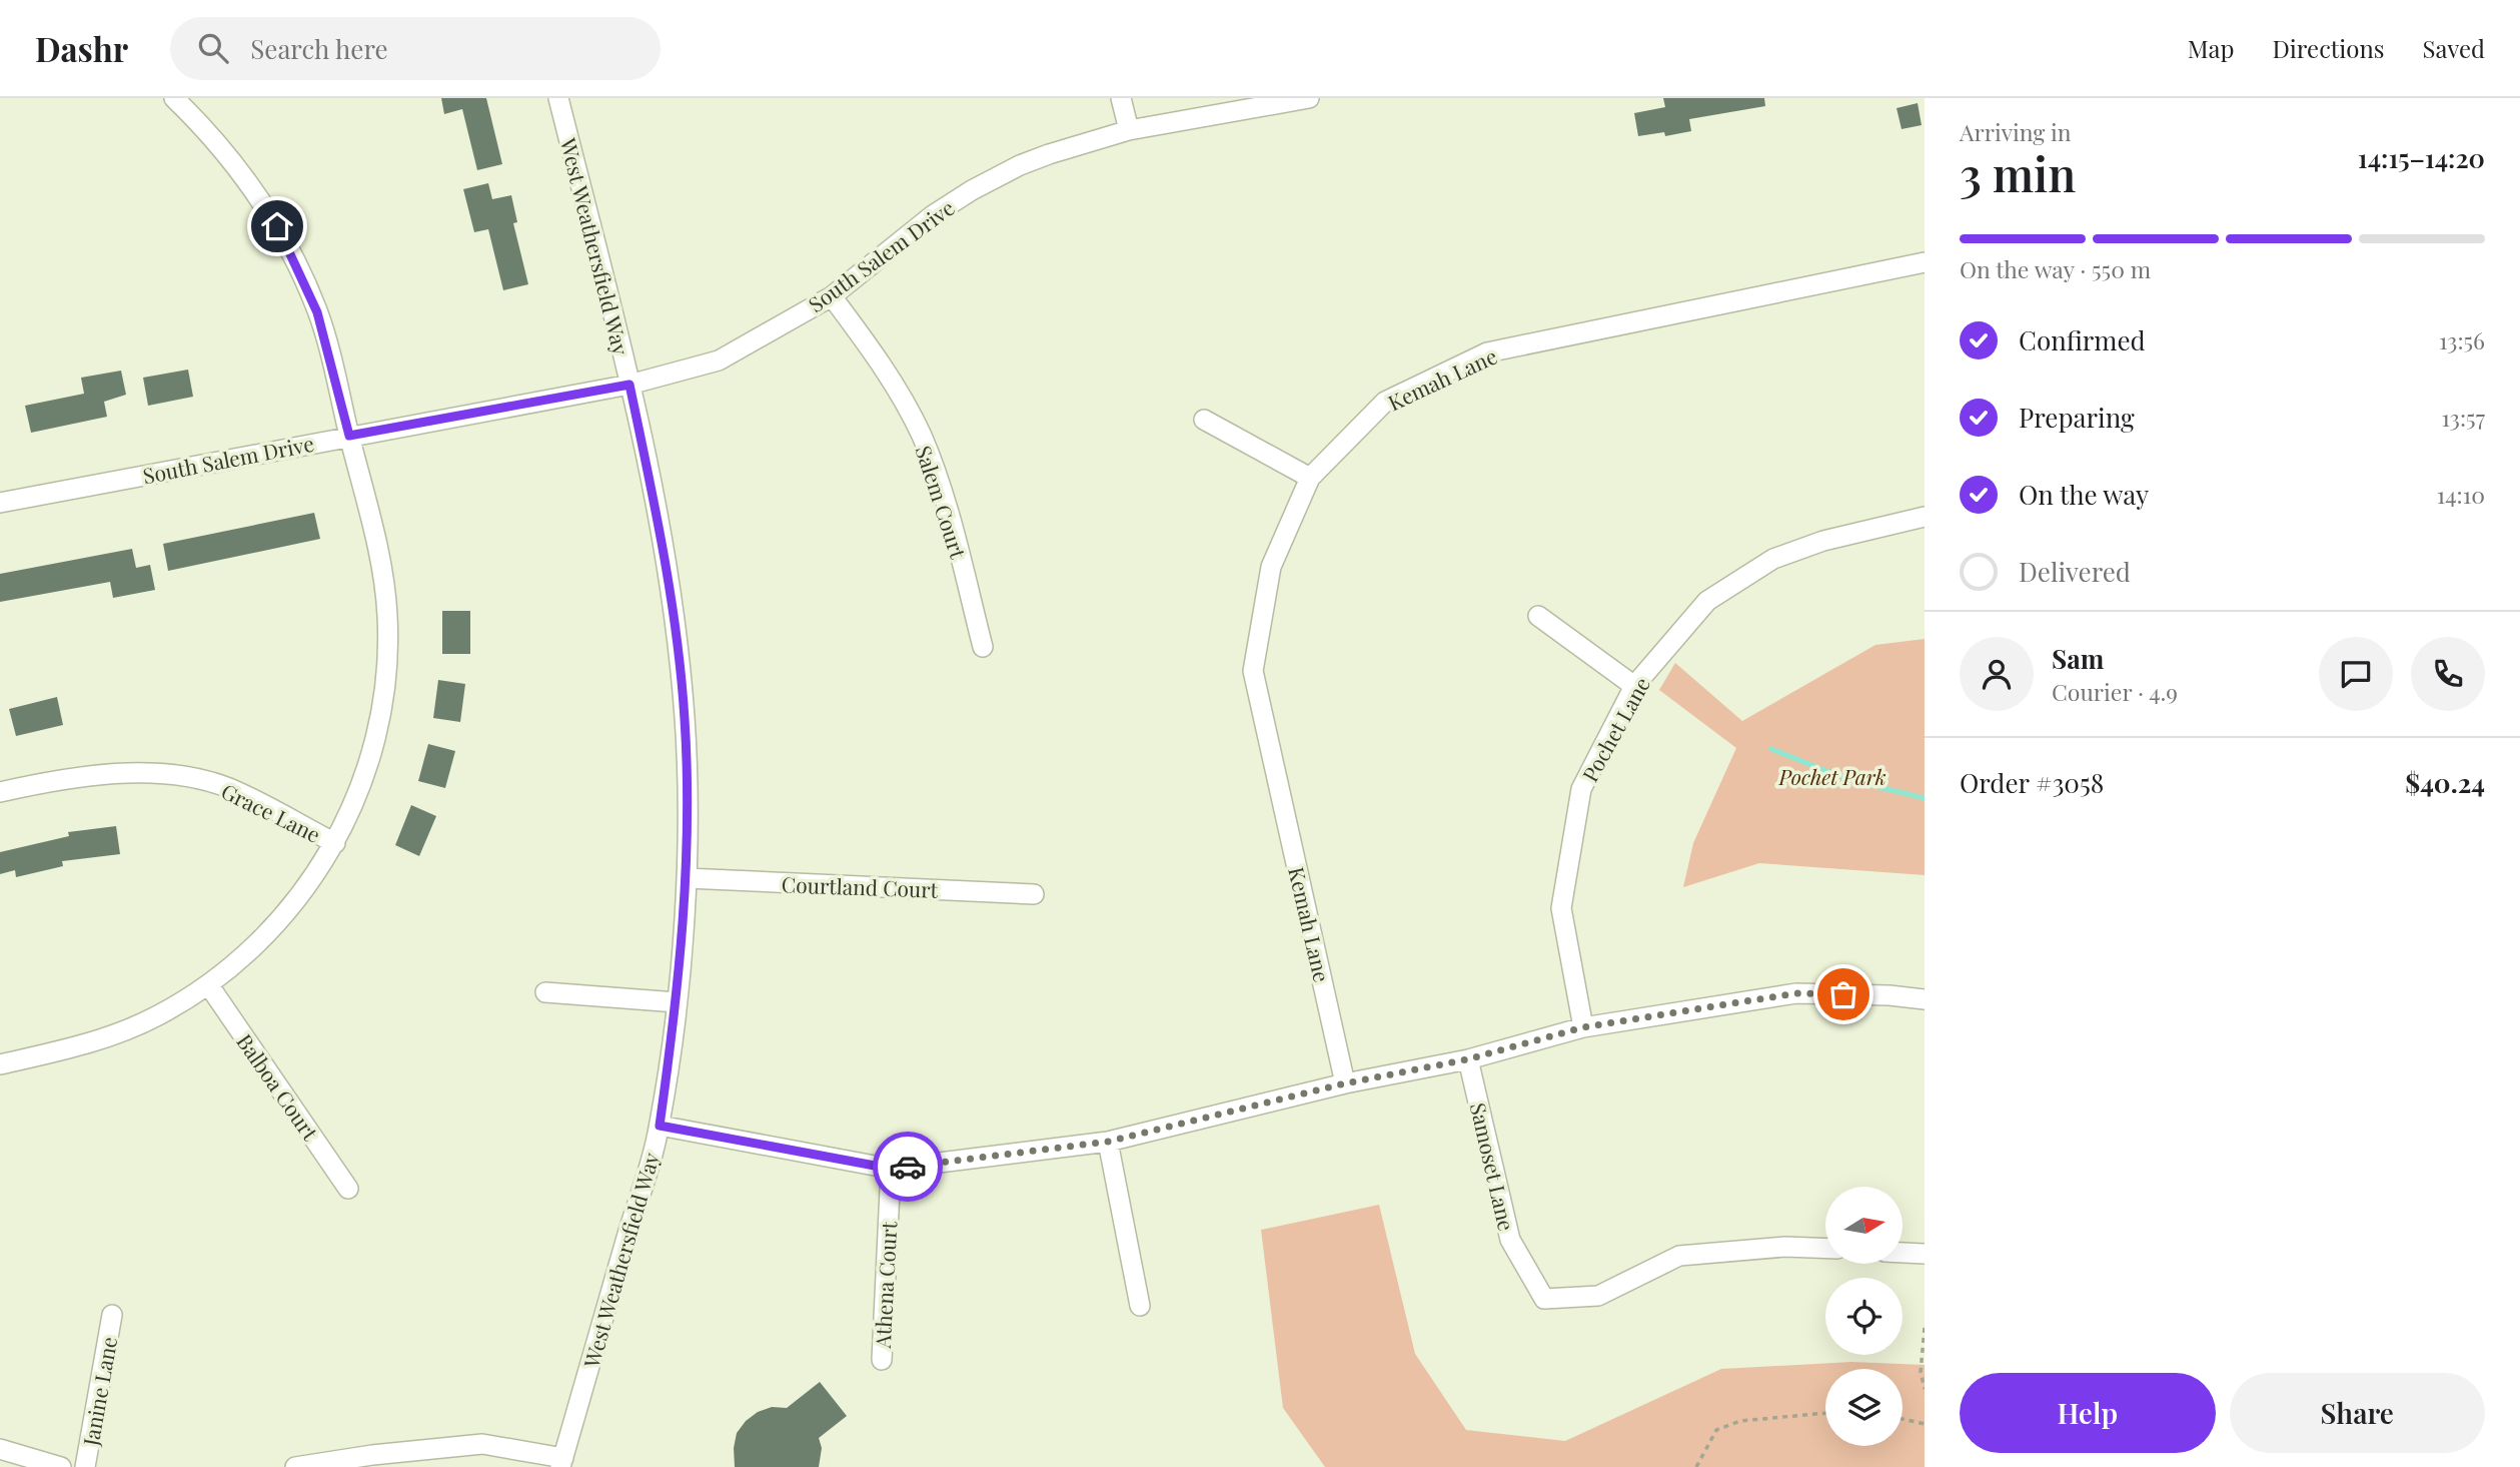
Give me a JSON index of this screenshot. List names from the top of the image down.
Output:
{
  "streets": {
    "street": [
      "West Weathersfield Way",
      "South Salem Drive",
      "Kemah Lane",
      "Salem Court",
      "Pochet Lane",
      "Grace Lane",
      "Courtland Court",
      "Balboa Court",
      "Samoset Lane",
      "Athena Court",
      "Janine Lane"
    ]
  },
  "crossings": [
    ["West Weathersfield Way", "South Salem Drive"],
    ["West Weathersfield Way", "Courtland Court"],
    ["South Salem Drive", "Salem Court"]
  ],
  "parks": ["Pochet Park"],
  "north": "right",
  "page": {
    "header": "Dashr",
    "search": "Search here",
    "nav": ["Map", "Directions", "Saved"],
    "heading": ["3 min", "Arriving in", "14:15–14:20"],
    "panel": [
      "Sam",
      "Courier · 4.9",
      "Order #3058",
      "$40.24"
    ],
    "bar": "On the way · 550 m",
    "list": [
      ["Confirmed", "13:56"],
      ["Preparing", "13:57"],
      ["On the way", "14:10"],
      "Delivered"
    ],
    "buttons": ["Help", "Share"]
  }
}
